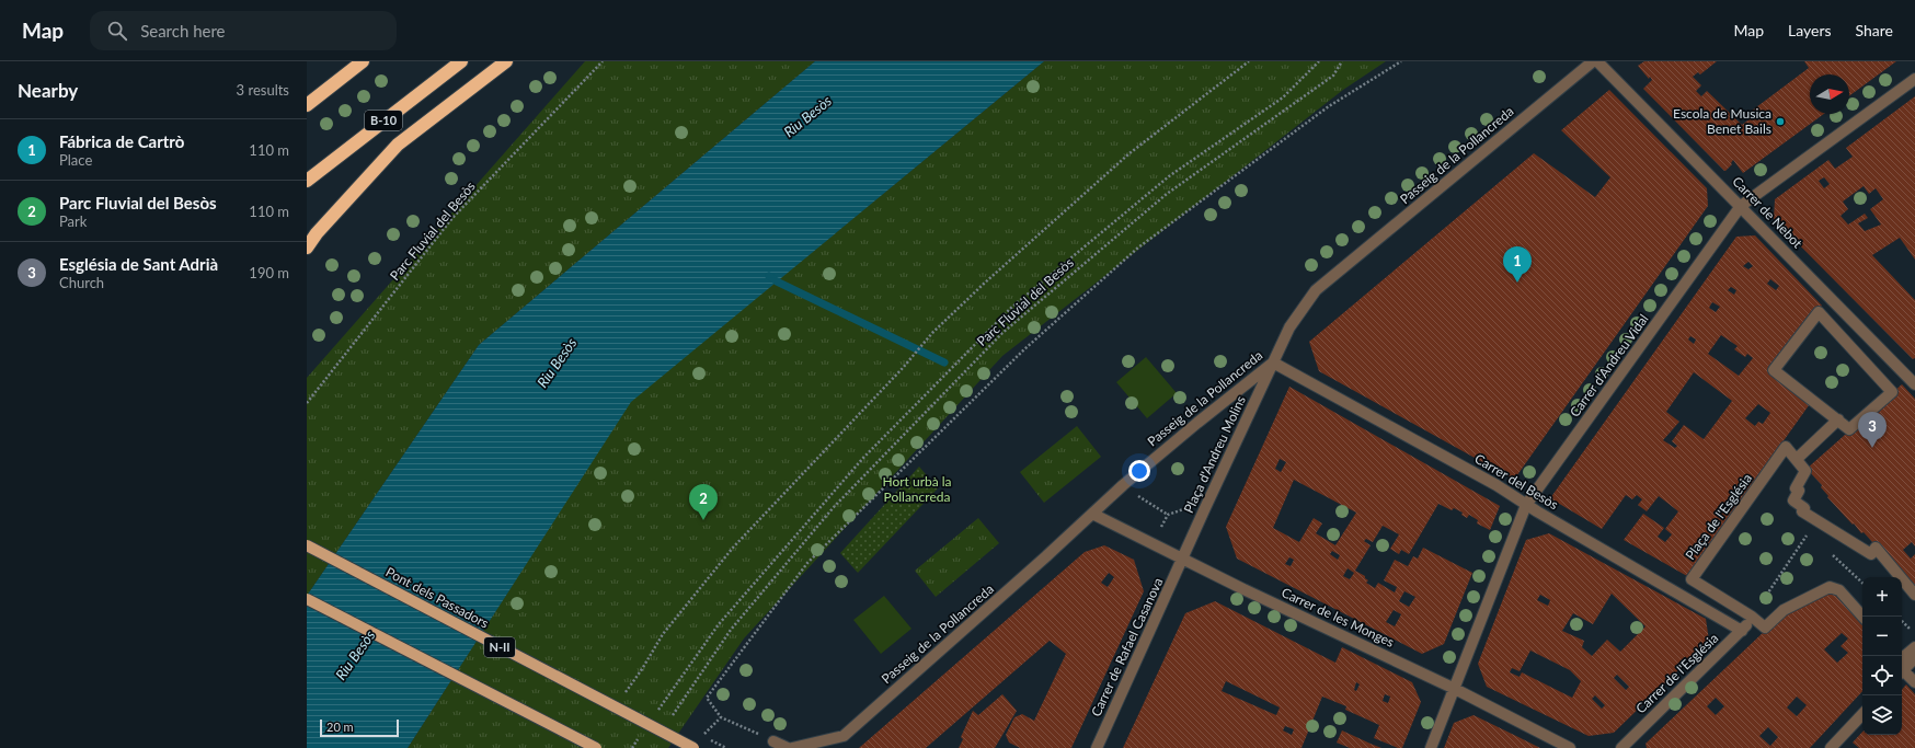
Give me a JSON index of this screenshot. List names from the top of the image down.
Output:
{
  "streets": {
    "highway": ["B-10"],
    "main road": ["Pont dels Passadors", "N-II"],
    "street": [
      "Passeig de la Pollancreda",
      "Carrer de Nebot",
      "Carrer d'Andreu Vidal",
      "Plaça d'Andreu Molins",
      "Carrer del Besòs",
      "Plaça de l'Església",
      "Carrer de les Monges",
      "Carrer de Rafael Casanova",
      "Carrer de l'Església"
    ],
    "path": ["Parc Fluvial del Besòs"]
  },
  "crossings": [
    ["Passeig de la Pollancreda", "Plaça d'Andreu Molins"],
    ["Passeig de la Pollancreda", "Carrer del Besòs"],
    ["Passeig de la Pollancreda", "Carrer de les Monges"],
    ["Carrer de Nebot", "Carrer d'Andreu Vidal"],
    ["Carrer d'Andreu Vidal", "Carrer del Besòs"],
    ["Carrer d'Andreu Vidal", "Carrer de les Monges"],
    ["Plaça d'Andreu Molins", "Carrer del Besòs"],
    ["Plaça d'Andreu Molins", "Carrer de les Monges"],
    ["Plaça d'Andreu Molins", "Carrer de Rafael Casanova"],
    ["Carrer del Besòs", "Carrer de l'Església"],
    ["Plaça de l'Església", "Carrer de l'Església"],
    ["Carrer de les Monges", "Carrer de Rafael Casanova"]
  ],
  "water": ["Riu Besòs"],
  "parks": ["Hort urbà la Pollancreda"],
  "places": ["Escola de Musica Benet Bails"],
  "scale_bar": "20 m",
  "north": "right",
  "page": {
    "header": "Map",
    "search": "Search here",
    "nav": ["Map", "Layers", "Share"],
    "heading": ["Nearby", "3 results"],
    "list": [
      {
        "mark": "1",
        "name": "Fábrica de Cartrò",
        "note": "Place",
        "value": "110 m"
      },
      {
        "mark": "2",
        "name": "Parc Fluvial del Besòs",
        "note": "Park",
        "value": "110 m"
      },
      {
        "mark": "3",
        "name": "Església de Sant Adrià",
        "note": "Church",
        "value": "190 m"
      }
    ],
    "pins": ["1", "3", "2"],
    "map_buttons": ["+", "−"],
    "scale": "20 m"
  }
}
